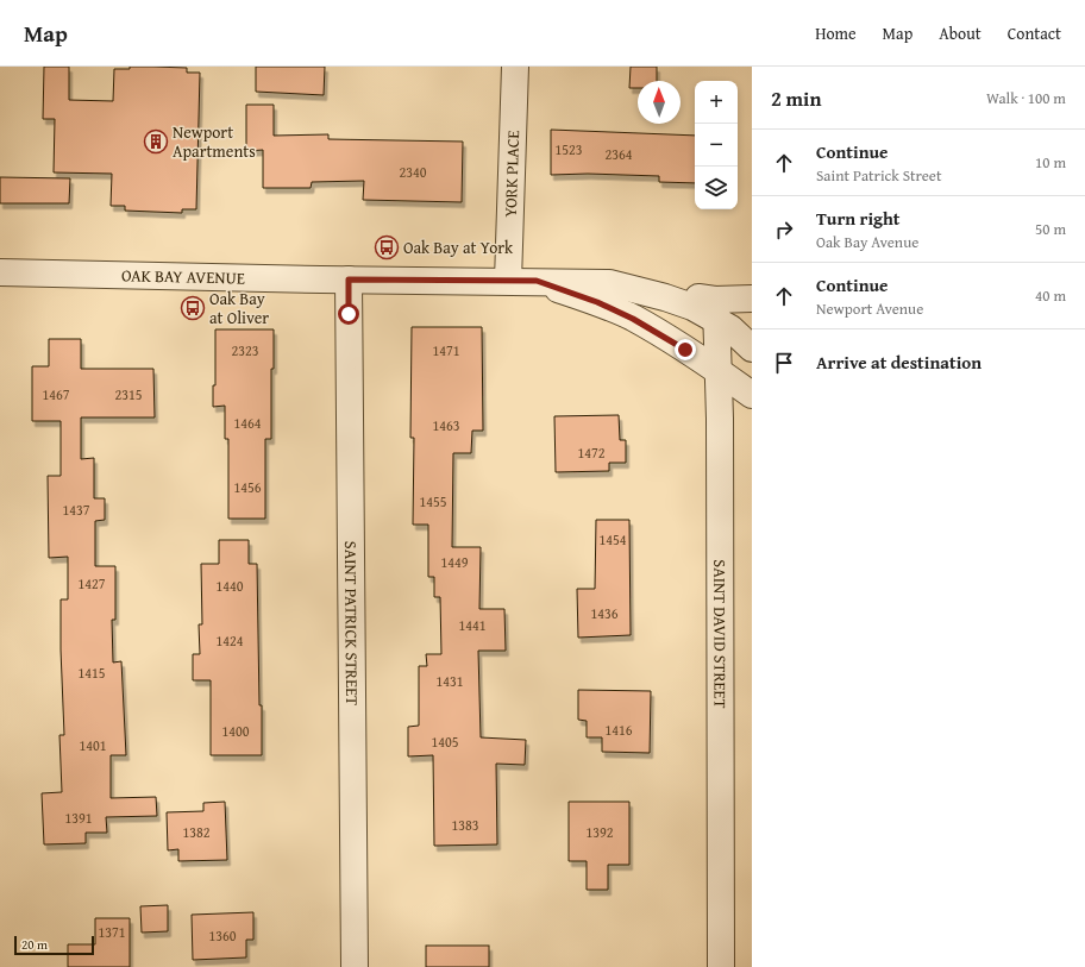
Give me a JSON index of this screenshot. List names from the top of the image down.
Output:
{
  "streets": {
    "street": [
      "YORK PLACE",
      "OAK BAY AVENUE",
      "SAINT PATRICK STREET",
      "SAINT DAVID STREET"
    ]
  },
  "crossings": [
    ["YORK PLACE", "OAK BAY AVENUE"],
    ["OAK BAY AVENUE", "SAINT PATRICK STREET"],
    ["OAK BAY AVENUE", "SAINT DAVID STREET"]
  ],
  "places": {
    "building": ["Newport Apartments"],
    "bus stop": ["Oak Bay at York", "Oak Bay at Oliver"]
  },
  "house_numbers": [
    "1523",
    "2364",
    "2340",
    "2323",
    "1471",
    "1467",
    "2315",
    "1464",
    "1463",
    "1472",
    "1456",
    "1455",
    "1437",
    "1454",
    "1449",
    "1427",
    "1440",
    "1436",
    "1441",
    "1424",
    "1415",
    "1431",
    "1416",
    "1400",
    "1405",
    "1401",
    "1391",
    "1383",
    "1382",
    "1392",
    "1371",
    "1360"
  ],
  "scale_bar": "20 m",
  "north": "top",
  "page": {
    "header": "Map",
    "nav": [
      "Home",
      "Map",
      "About",
      "Contact"
    ],
    "heading": ["2 min", "Walk · 100 m"],
    "map_buttons": ["+", "−"],
    "list": [
      ["Continue", "Saint Patrick Street", "10 m"],
      ["Turn right", "Oak Bay Avenue", "50 m"],
      ["Continue", "Newport Avenue", "40 m"],
      "Arrive at destination"
    ],
    "scale": "20 m"
  }
}
